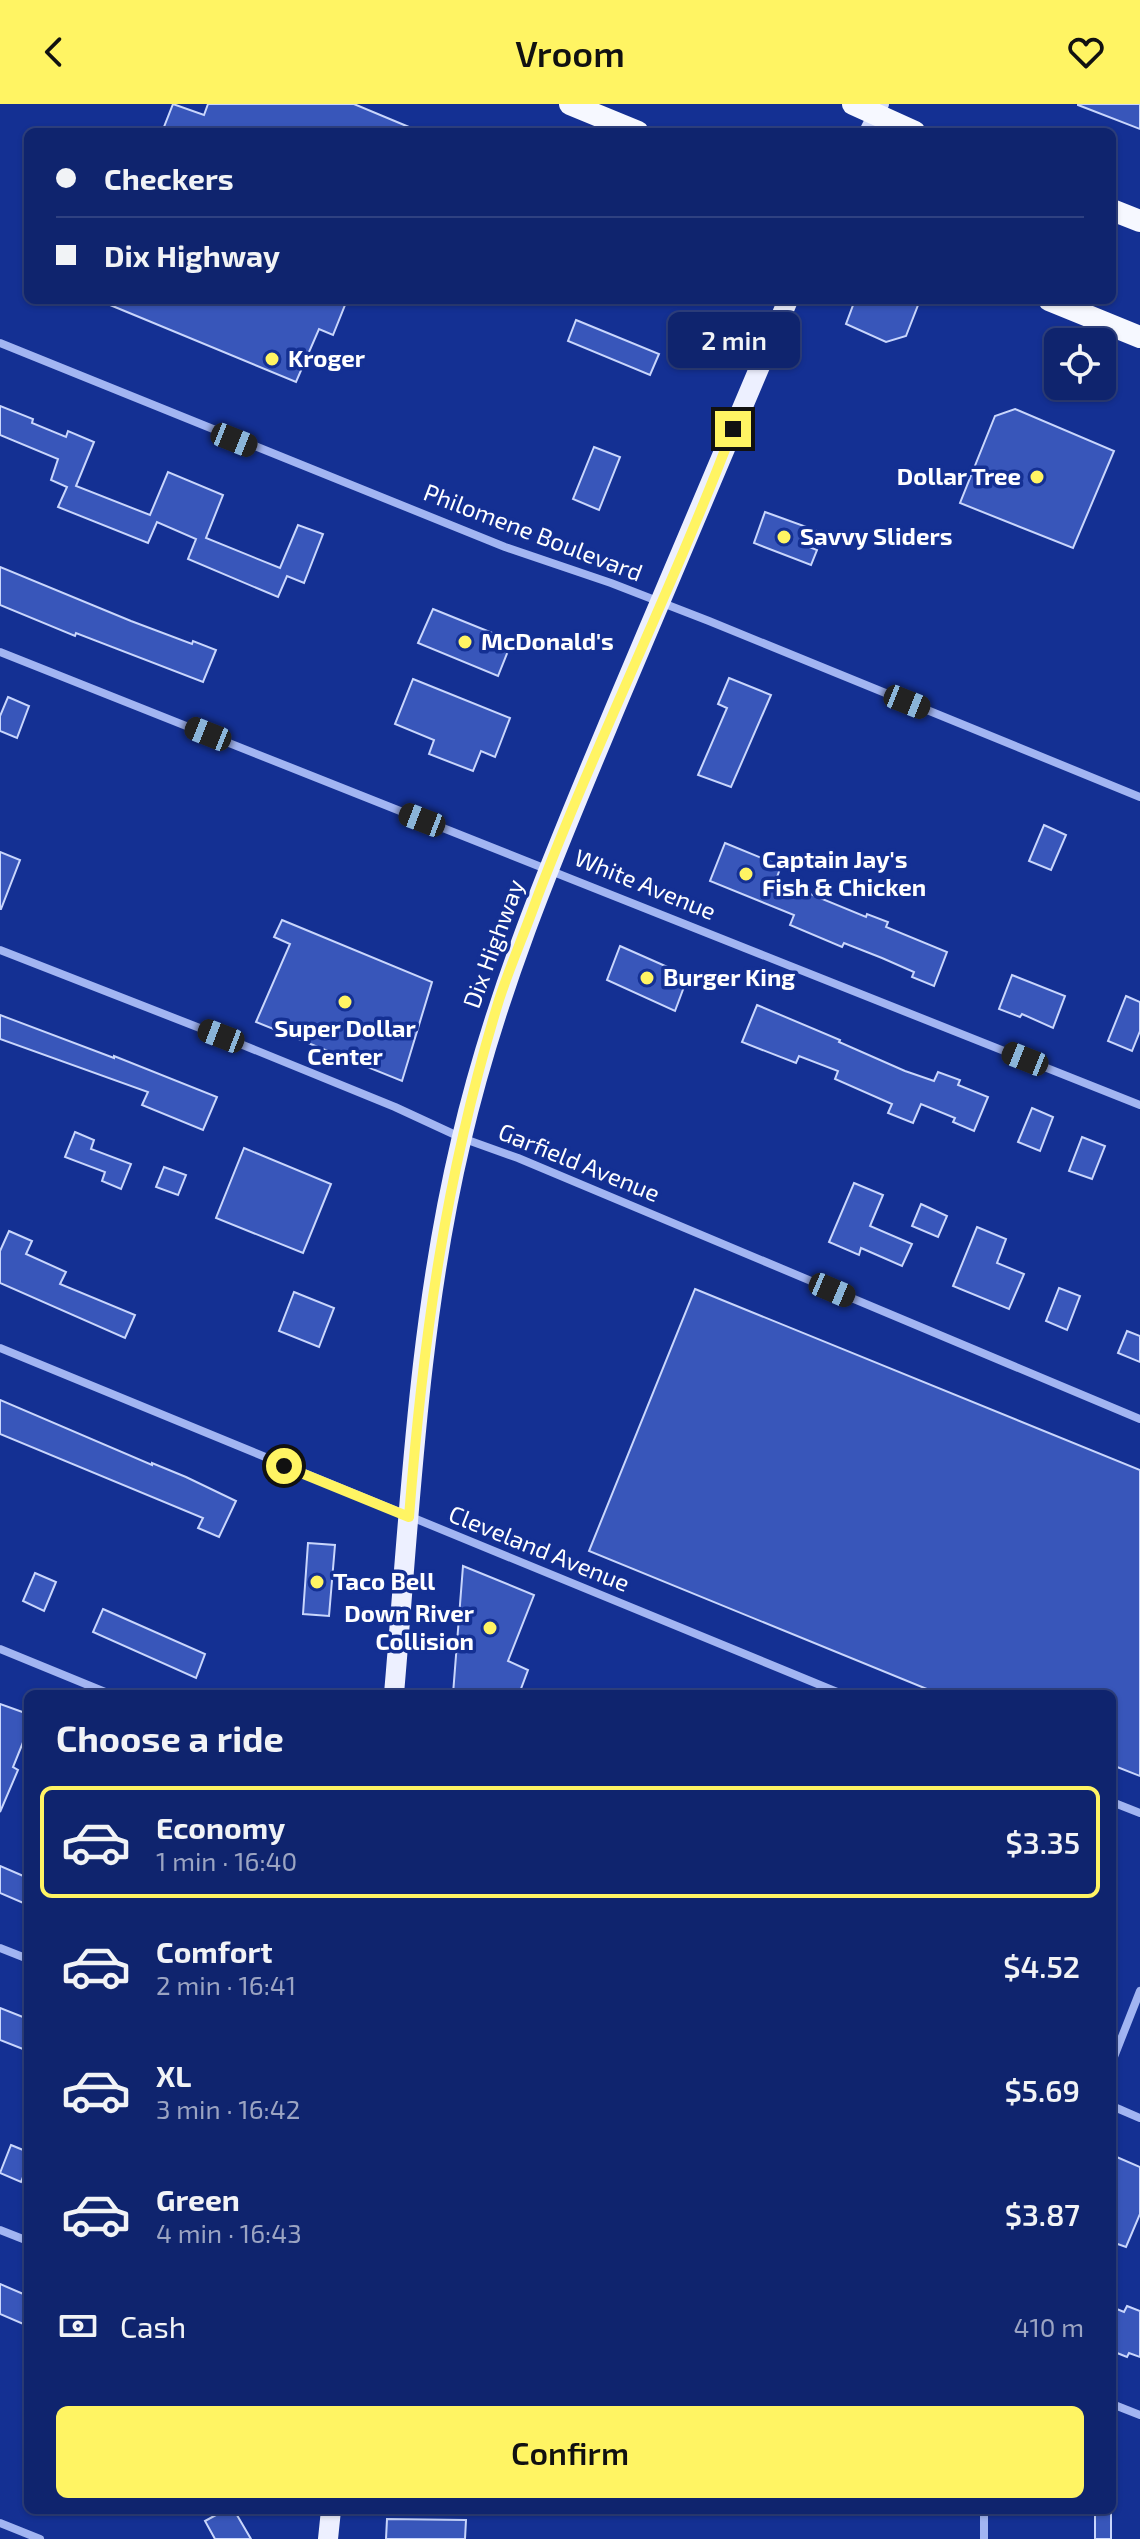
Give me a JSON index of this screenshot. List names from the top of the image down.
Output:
{
  "streets": {
    "main road": ["Dix Highway"],
    "street": [
      "Philomene Boulevard",
      "White Avenue",
      "Garfield Avenue",
      "Cleveland Avenue"
    ]
  },
  "crossings": [
    ["Philomene Boulevard", "Dix Highway"],
    ["White Avenue", "Dix Highway"],
    ["Dix Highway", "Garfield Avenue"],
    ["Dix Highway", "Cleveland Avenue"]
  ],
  "places": [
    "Kroger",
    "Dollar Tree",
    "Savvy Sliders",
    "McDonald's",
    "Captain Jay's Fish & Chicken",
    "Burger King",
    "Super Dollar Center",
    "Taco Bell",
    "Down River Collision"
  ],
  "page": {
    "header": "Vroom",
    "banner": ["Checkers", "Dix Highway"],
    "bubble": "2 min",
    "heading": "Choose a ride",
    "list": [
      {
        "name": "Economy",
        "note": "1 min · 16:40",
        "value": "$3.35"
      },
      {
        "name": "Comfort",
        "note": "2 min · 16:41",
        "value": "$4.52"
      },
      {
        "name": "XL",
        "note": "3 min · 16:42",
        "value": "$5.69"
      },
      {
        "name": "Green",
        "note": "4 min · 16:43",
        "value": "$3.87"
      }
    ],
    "pay": ["Cash", "410 m"],
    "buttons": "Confirm"
  }
}
